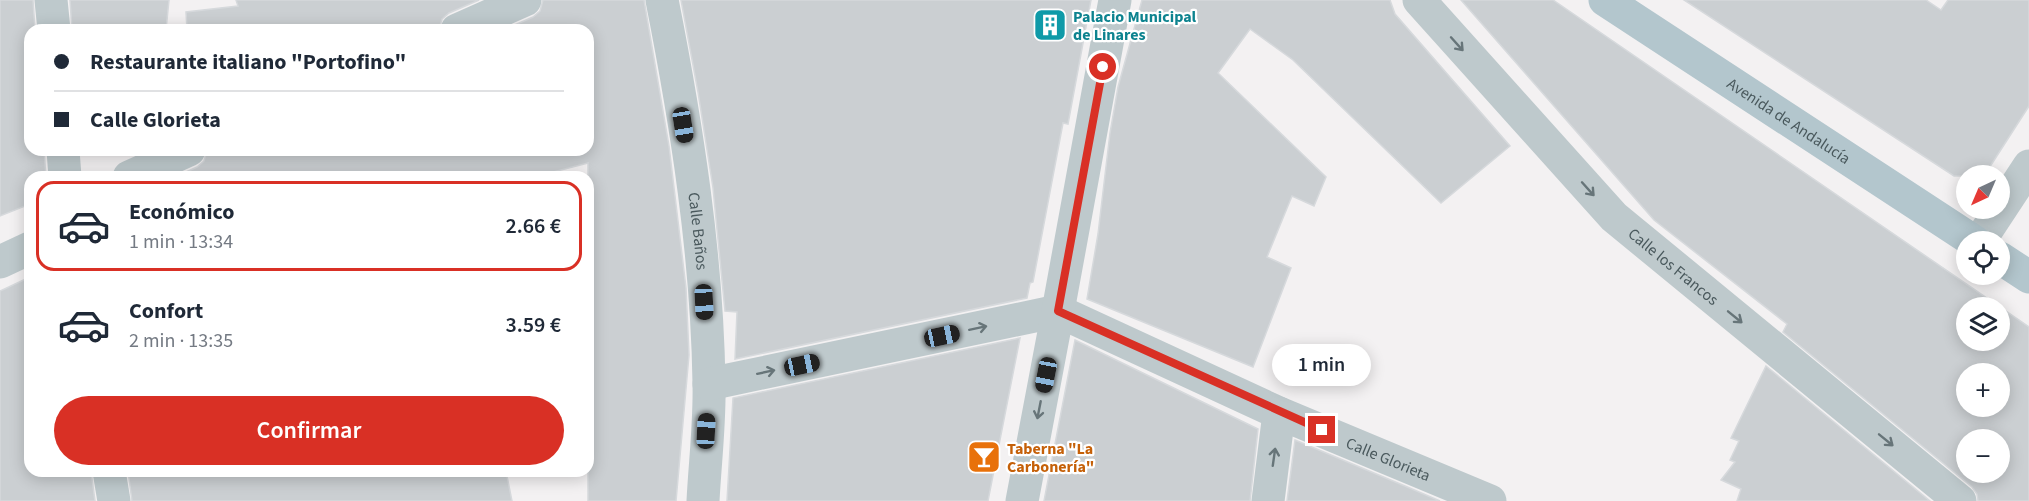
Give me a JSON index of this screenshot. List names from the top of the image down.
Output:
{
  "streets": {
    "main road": ["Avenida de Andalucía"],
    "street": ["Calle Baños", "Calle los Francos", "Calle Glorieta"]
  },
  "one_way": ["Calle los Francos"],
  "places": {
    "building": ["Palacio Municipal de Linares"],
    "bar": ["Taberna \"La Carbonería\""]
  },
  "north": "bottom left",
  "page": {
    "banner": ["Restaurante italiano \"Portofino\"", "Calle Glorieta"],
    "map_buttons": ["+", "−"],
    "list": [
      {
        "name": "Económico",
        "note": "1 min · 13:34",
        "value": "2.66 €"
      },
      {
        "name": "Confort",
        "note": "2 min · 13:35",
        "value": "3.59 €"
      }
    ],
    "bubble": "1 min",
    "buttons": "Confirmar"
  }
}
